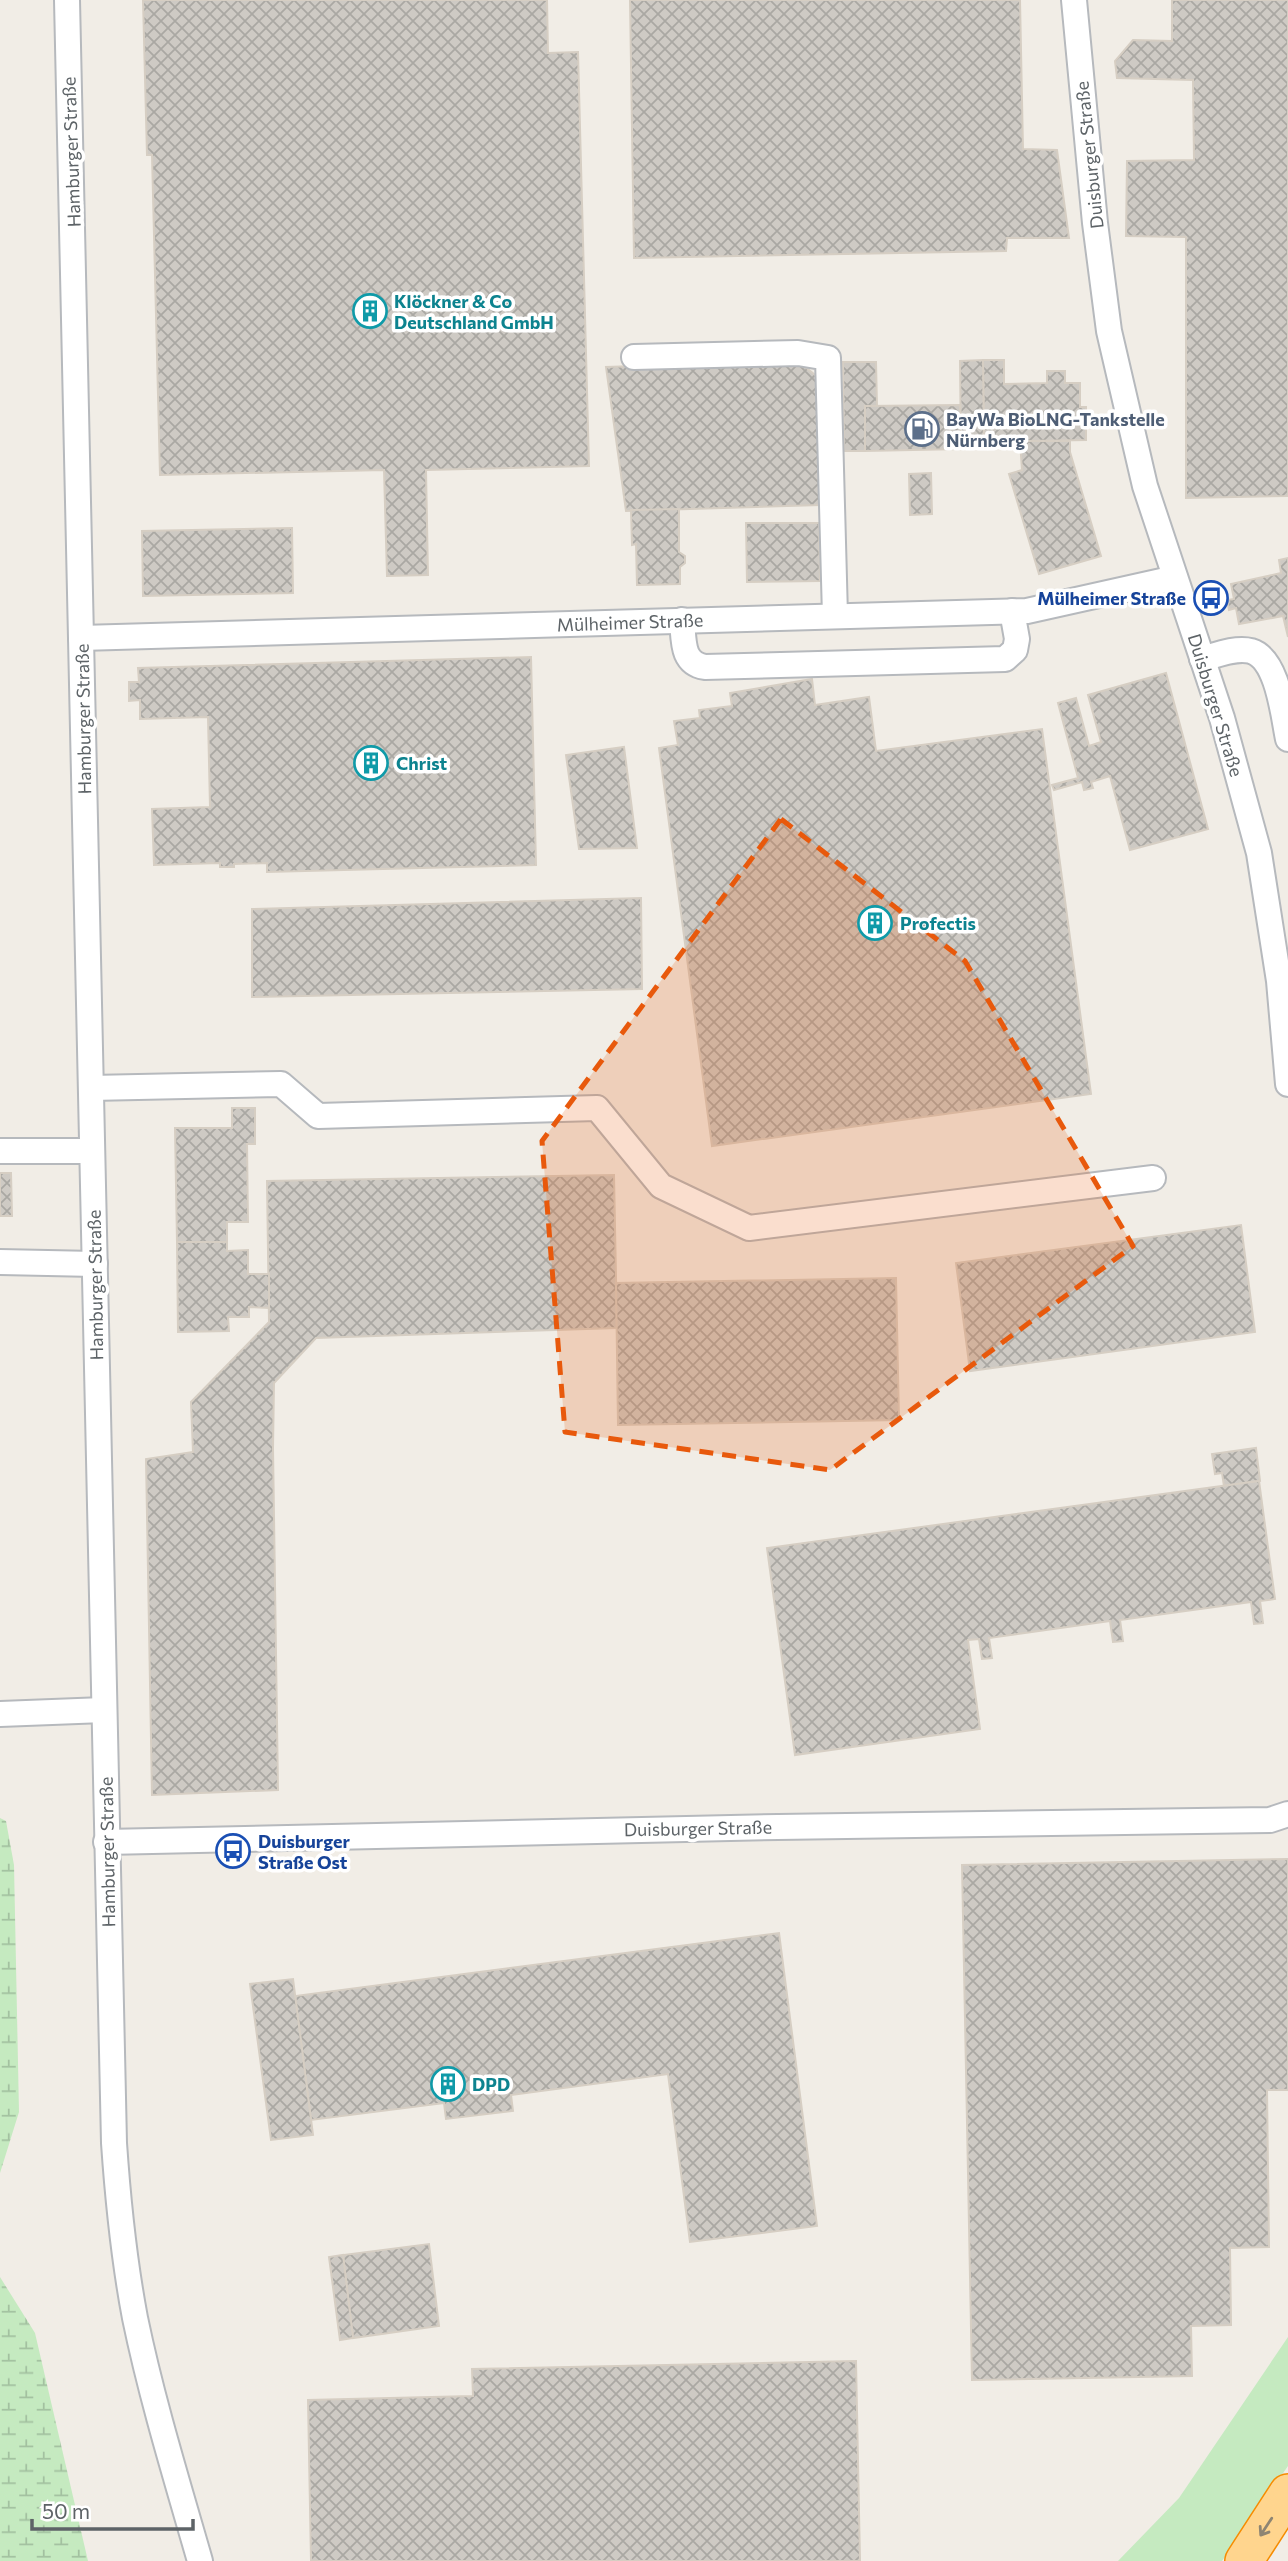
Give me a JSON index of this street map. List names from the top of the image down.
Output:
{
  "streets": {
    "street": ["Hamburger Straße", "Duisburger Straße", "Mülheimer Straße"]
  },
  "crossings": [
    ["Hamburger Straße", "Duisburger Straße"],
    ["Hamburger Straße", "Mülheimer Straße"],
    ["Duisburger Straße", "Mülheimer Straße"]
  ],
  "places": {
    "building": [
      "Klöckner & Co Deutschland GmbH",
      "Christ",
      "Profectis",
      "DPD"
    ],
    "fuel station": ["BayWa BioLNG-Tankstelle Nürnberg"],
    "bus stop": ["Mülheimer Straße", "Duisburger Straße Ost"]
  },
  "scale_bar": "50 m"
}
